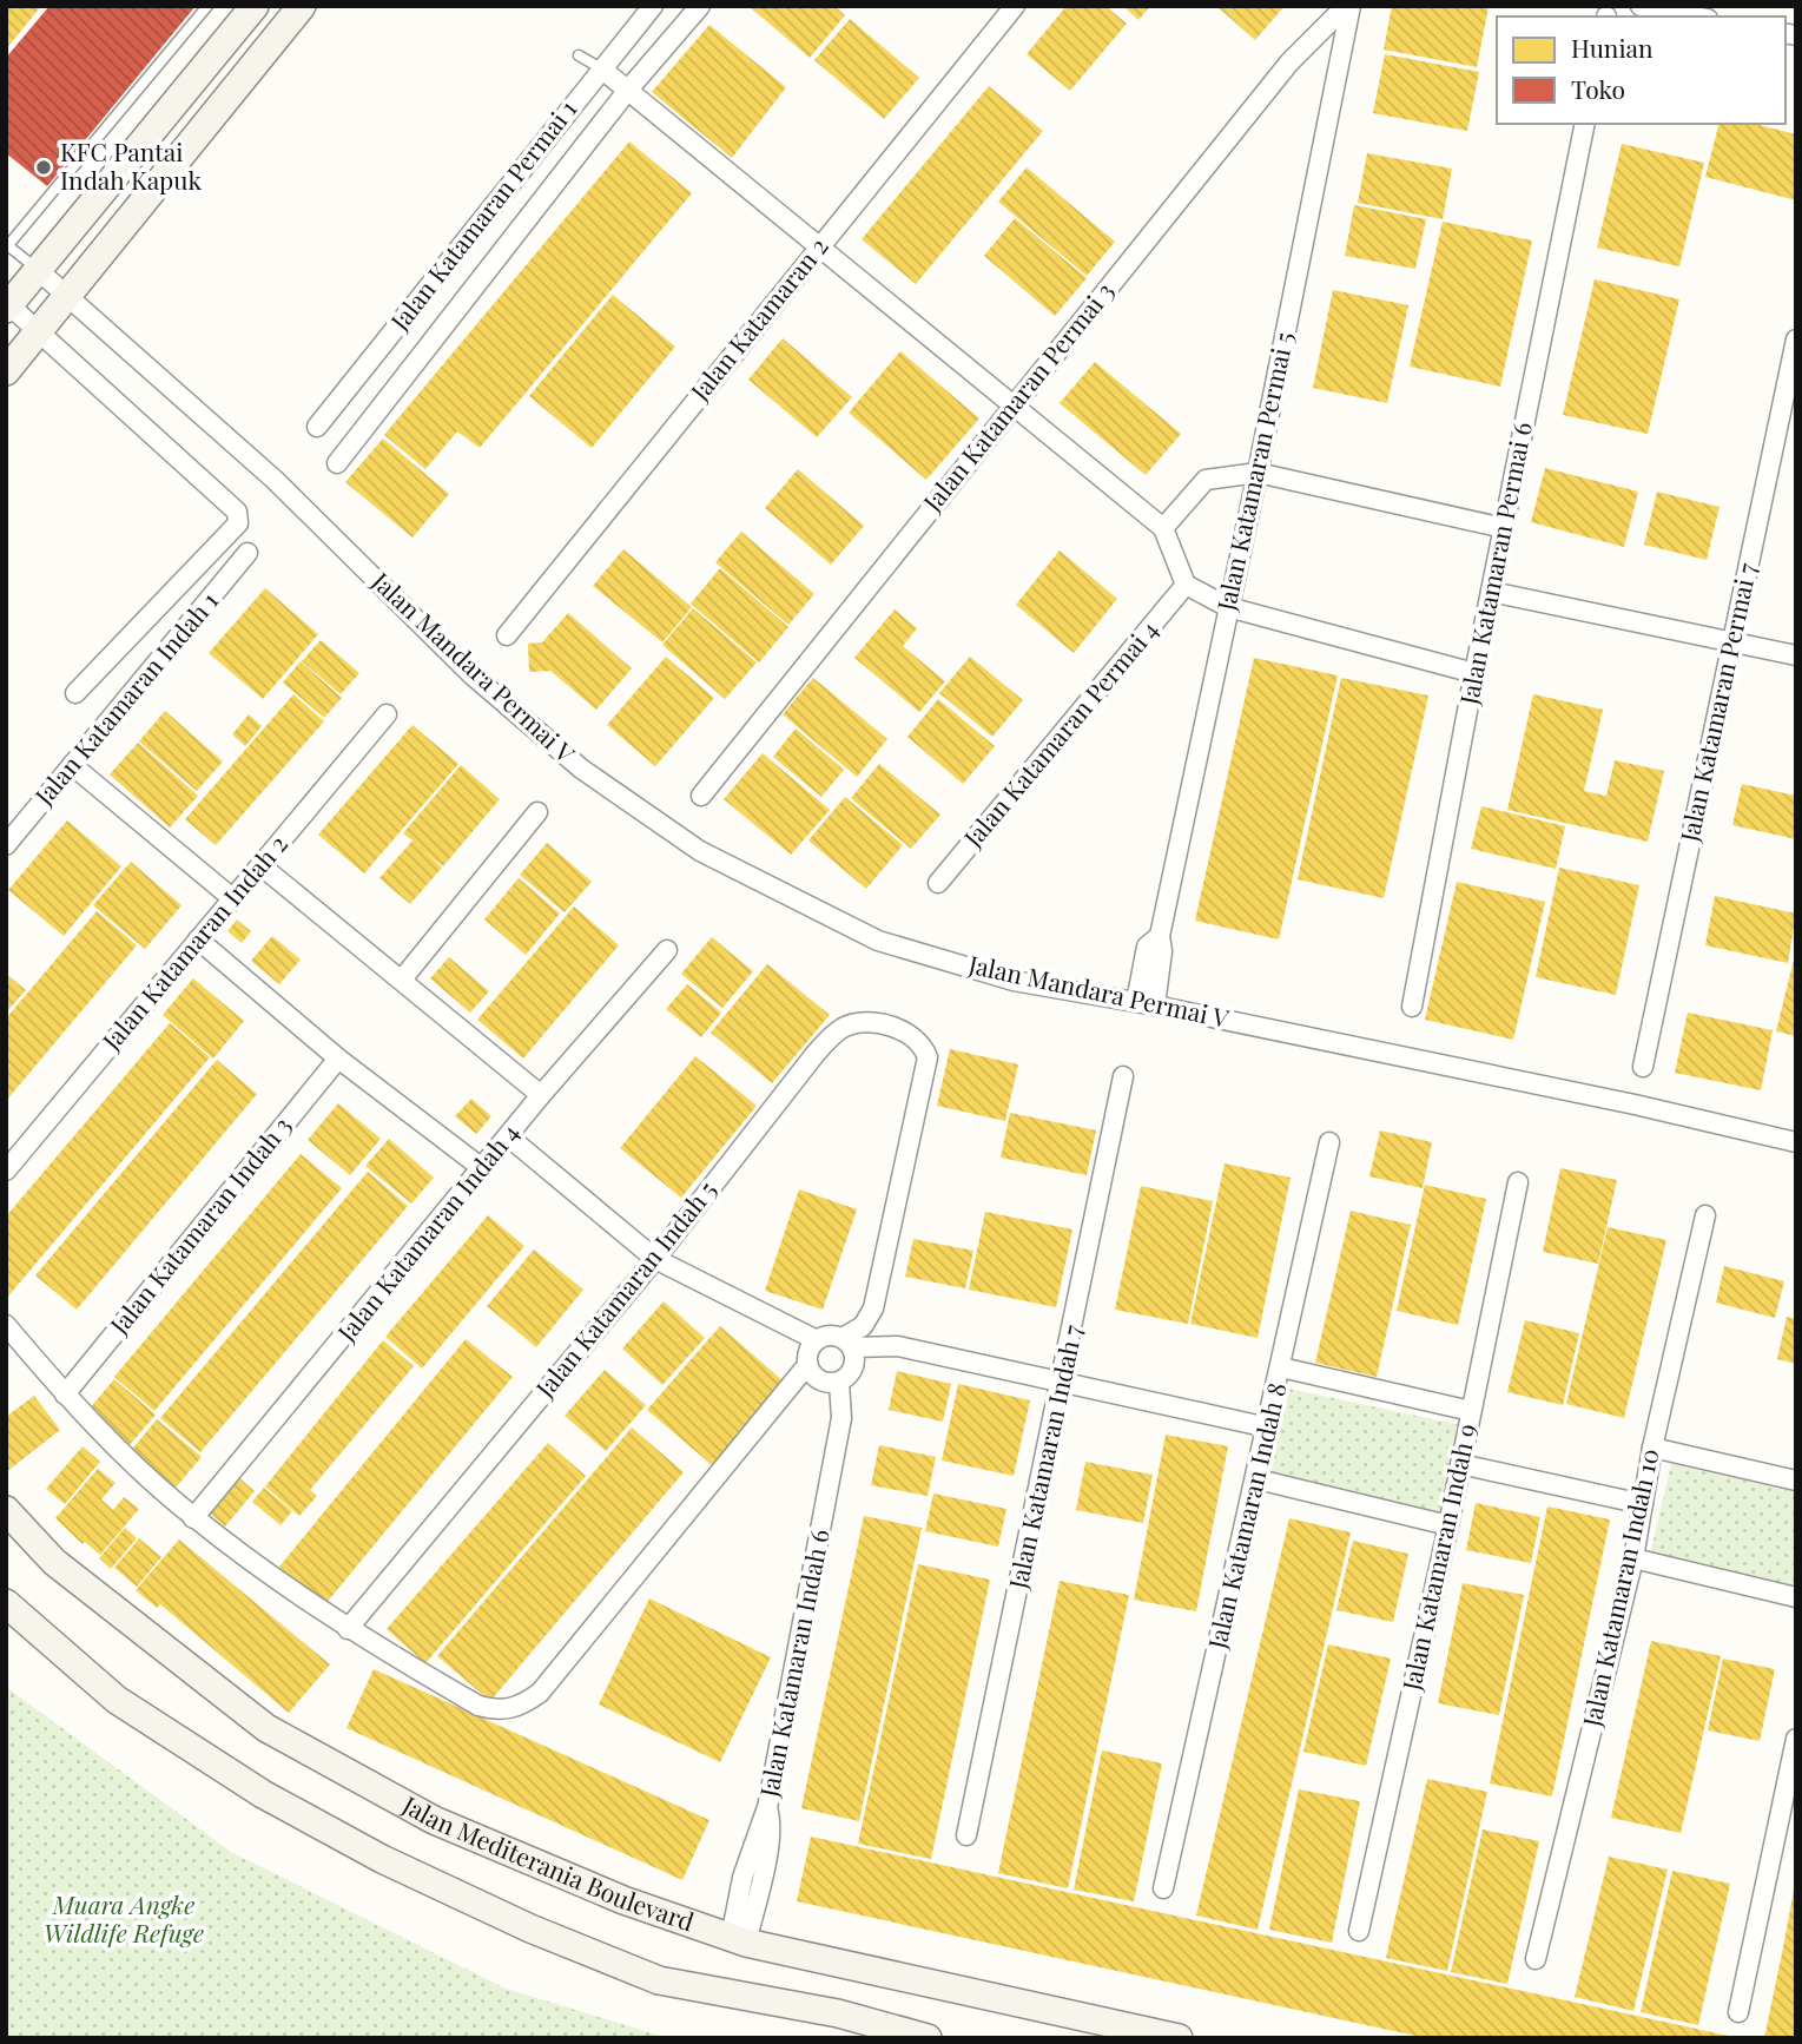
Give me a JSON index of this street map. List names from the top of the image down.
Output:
{
  "streets": {
    "street": [
      "Jalan Katamaran Permai 1",
      "Jalan Katamaran 2",
      "Jalan Katamaran Permai 3",
      "Jalan Katamaran Permai 5",
      "Jalan Katamaran Permai 6",
      "Jalan Mandara Permai V",
      "Jalan Katamaran Indah 1",
      "Jalan Katamaran Permai 7",
      "Jalan Katamaran Permai 4",
      "Jalan Katamaran Indah 2",
      "Jalan Katamaran Indah 3",
      "Jalan Katamaran Indah 4",
      "Jalan Katamaran Indah 5",
      "Jalan Katamaran Indah 7",
      "Jalan Katamaran Indah 8",
      "Jalan Katamaran Indah 9",
      "Jalan Katamaran Indah 10",
      "Jalan Katamaran Indah 6",
      "Jalan Mediterania Boulevard"
    ]
  },
  "crossings": [
    ["Jalan Katamaran Permai 3", "Jalan Katamaran Permai 5"],
    ["Jalan Katamaran Permai 5", "Jalan Mandara Permai V"],
    ["Jalan Katamaran Indah 5", "Jalan Katamaran Indah 6"],
    ["Jalan Katamaran Indah 6", "Jalan Mediterania Boulevard"]
  ],
  "parks": ["Muara Angke Wildlife Refuge"],
  "places": ["KFC Pantai Indah Kapuk"],
  "legend": ["Hunian", "Toko"]
}
